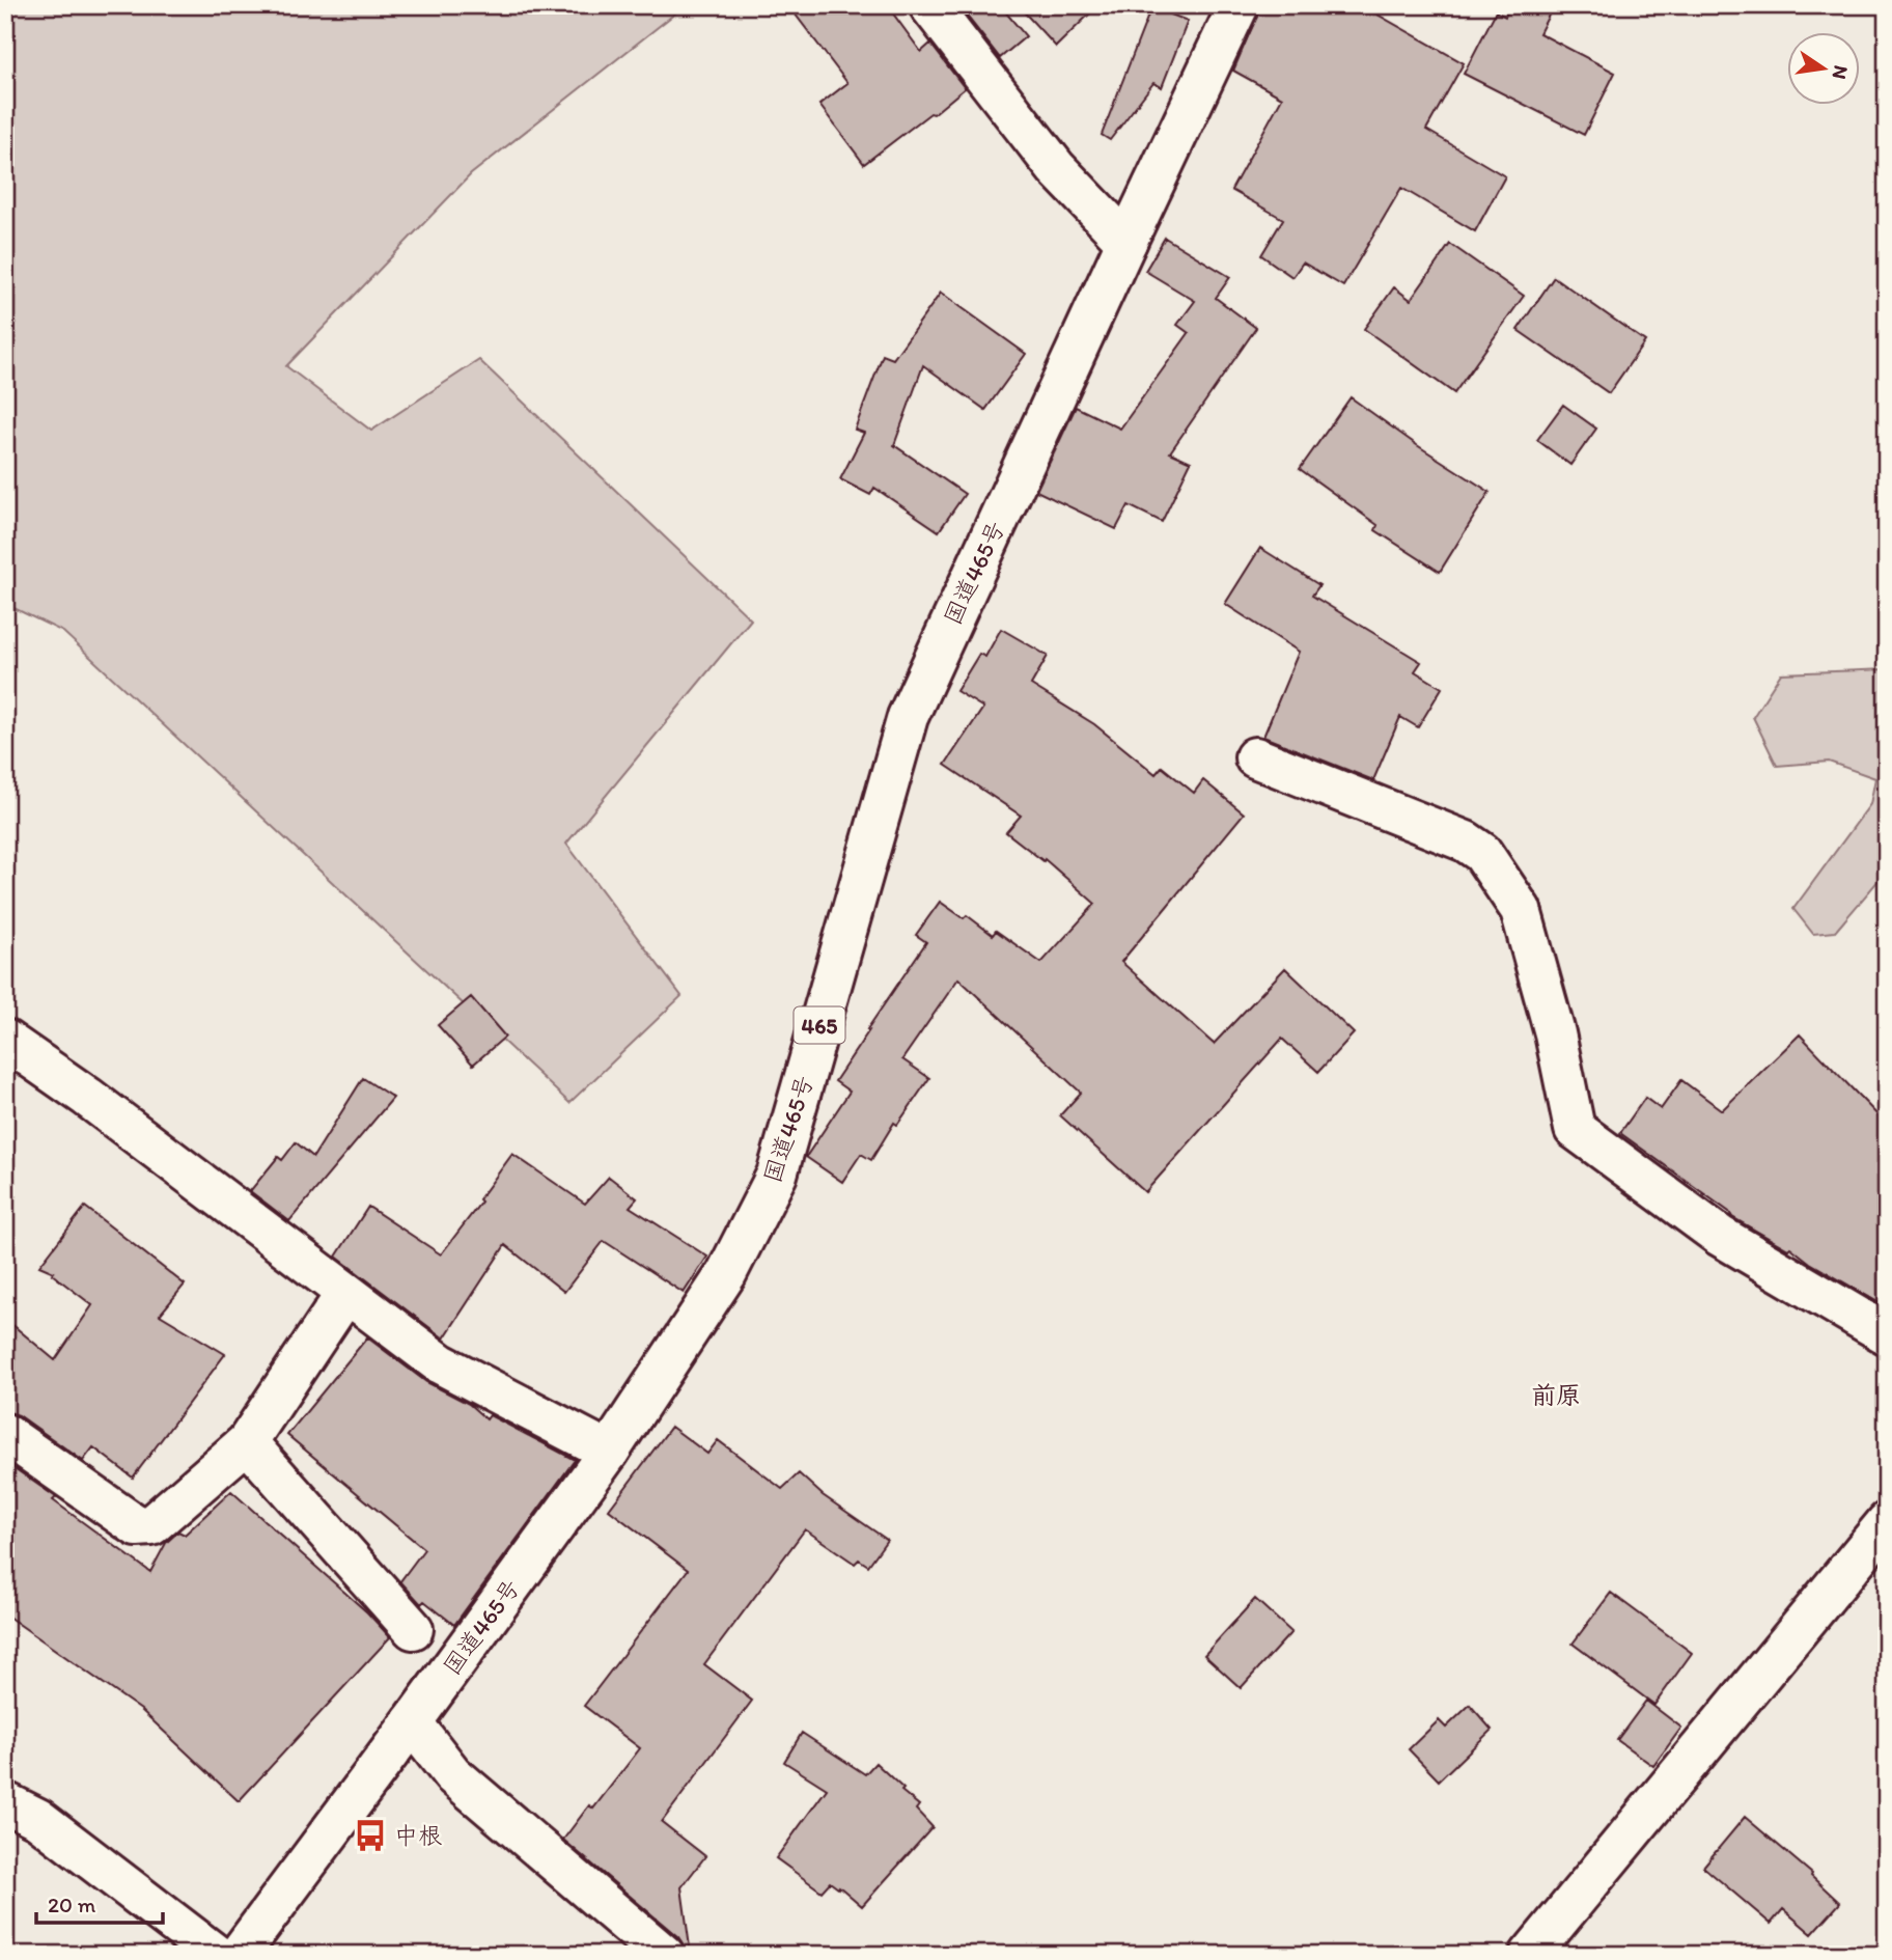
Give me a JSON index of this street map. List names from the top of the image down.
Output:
{
  "streets": {
    "main road": ["国道465号", "465"]
  },
  "districts": ["前原"],
  "places": {
    "bus stop": ["中根"]
  },
  "scale_bar": "20 m",
  "north": "right"
}
